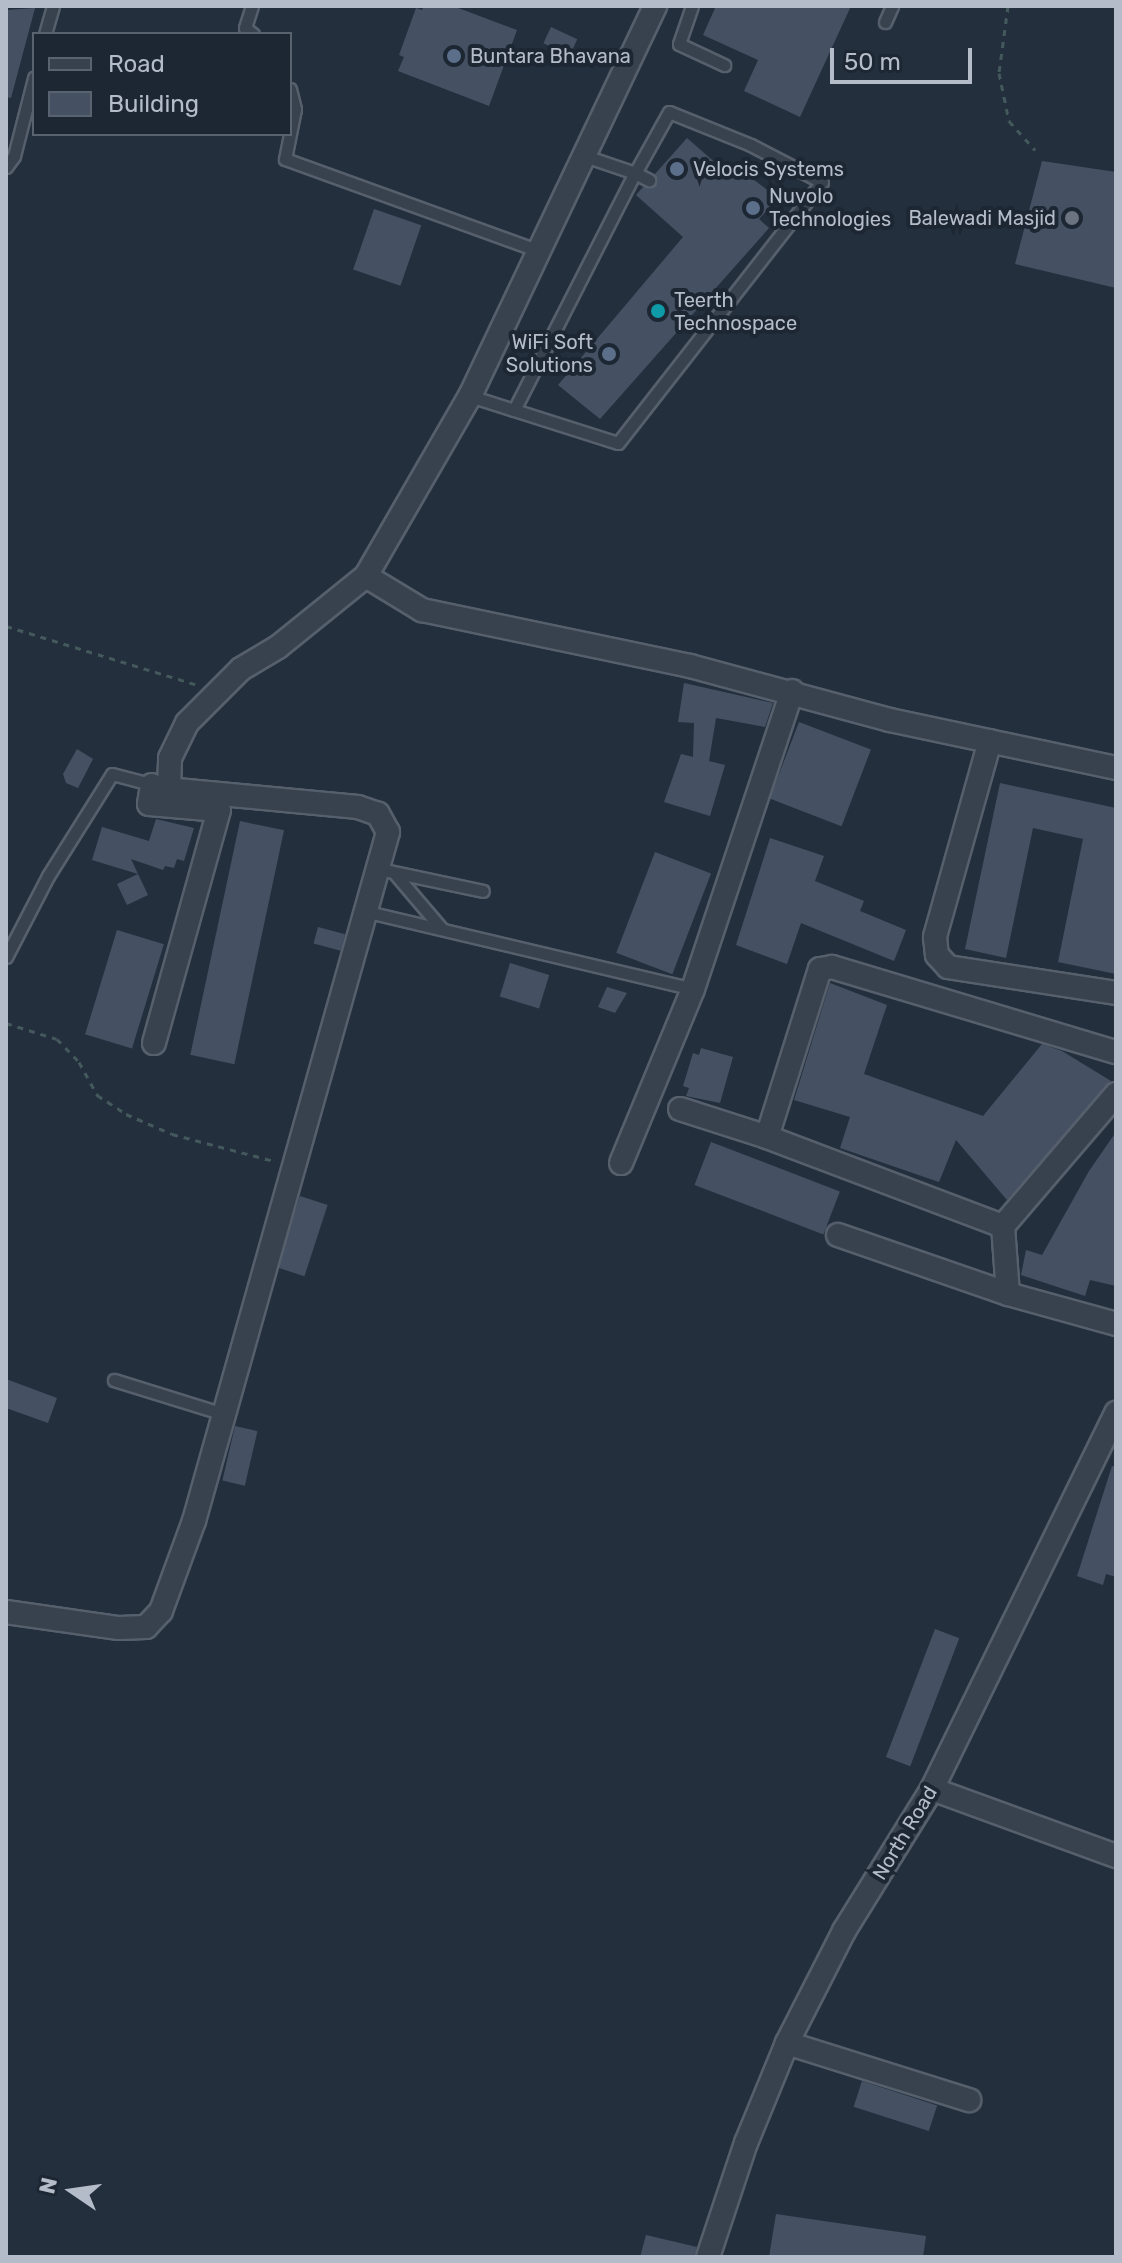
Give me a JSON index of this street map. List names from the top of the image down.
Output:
{
  "streets": {
    "street": ["North Road"]
  },
  "places": [
    "Buntara Bhavana",
    "Velocis Systems",
    "Nuvolo Technologies",
    "Balewadi Masjid",
    "Teerth Technospace",
    "WiFi Soft Solutions"
  ],
  "legend": ["Road", "Building"],
  "scale_bar": "50 m",
  "north": "left"
}
